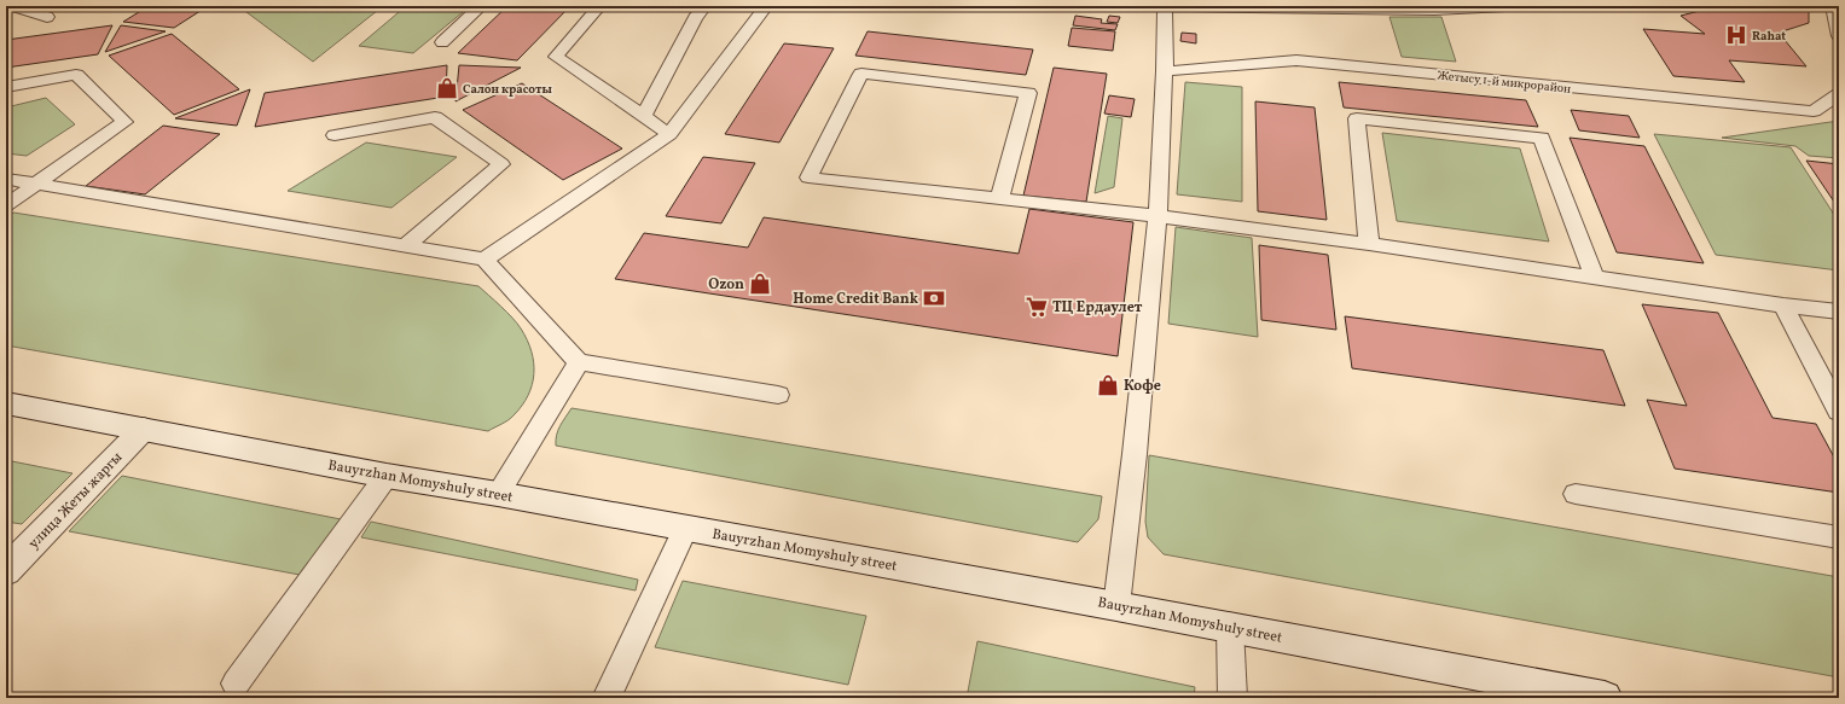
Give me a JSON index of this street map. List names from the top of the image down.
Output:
{
  "streets": {
    "main road": ["Bauyrzhan Momyshuly street", "улица Жеты жаргы"],
    "lane": ["Жетысу 1-й микрорайон"]
  },
  "crossings": [
    ["Bauyrzhan Momyshuly street", "улица Жеты жаргы"]
  ],
  "places": {
    "hospital": ["Rahat"],
    "shop": ["Салон красоты", "Ozon", "Кофе"],
    "bank": ["Home Credit Bank"],
    "supermarket": ["ТЦ Ердаулет"]
  }
}
